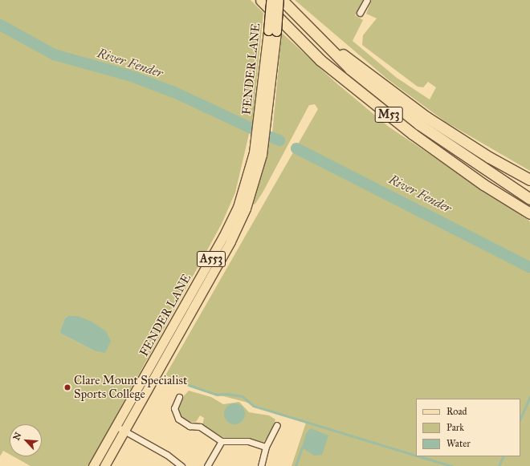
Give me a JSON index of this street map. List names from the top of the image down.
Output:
{
  "streets": {
    "highway": ["M53"],
    "main road": ["FENDER LANE", "A553"]
  },
  "water": ["River Fender"],
  "places": ["Clare Mount Specialist Sports College"],
  "legend": ["Road", "Park", "Water"],
  "north": "top left"
}
